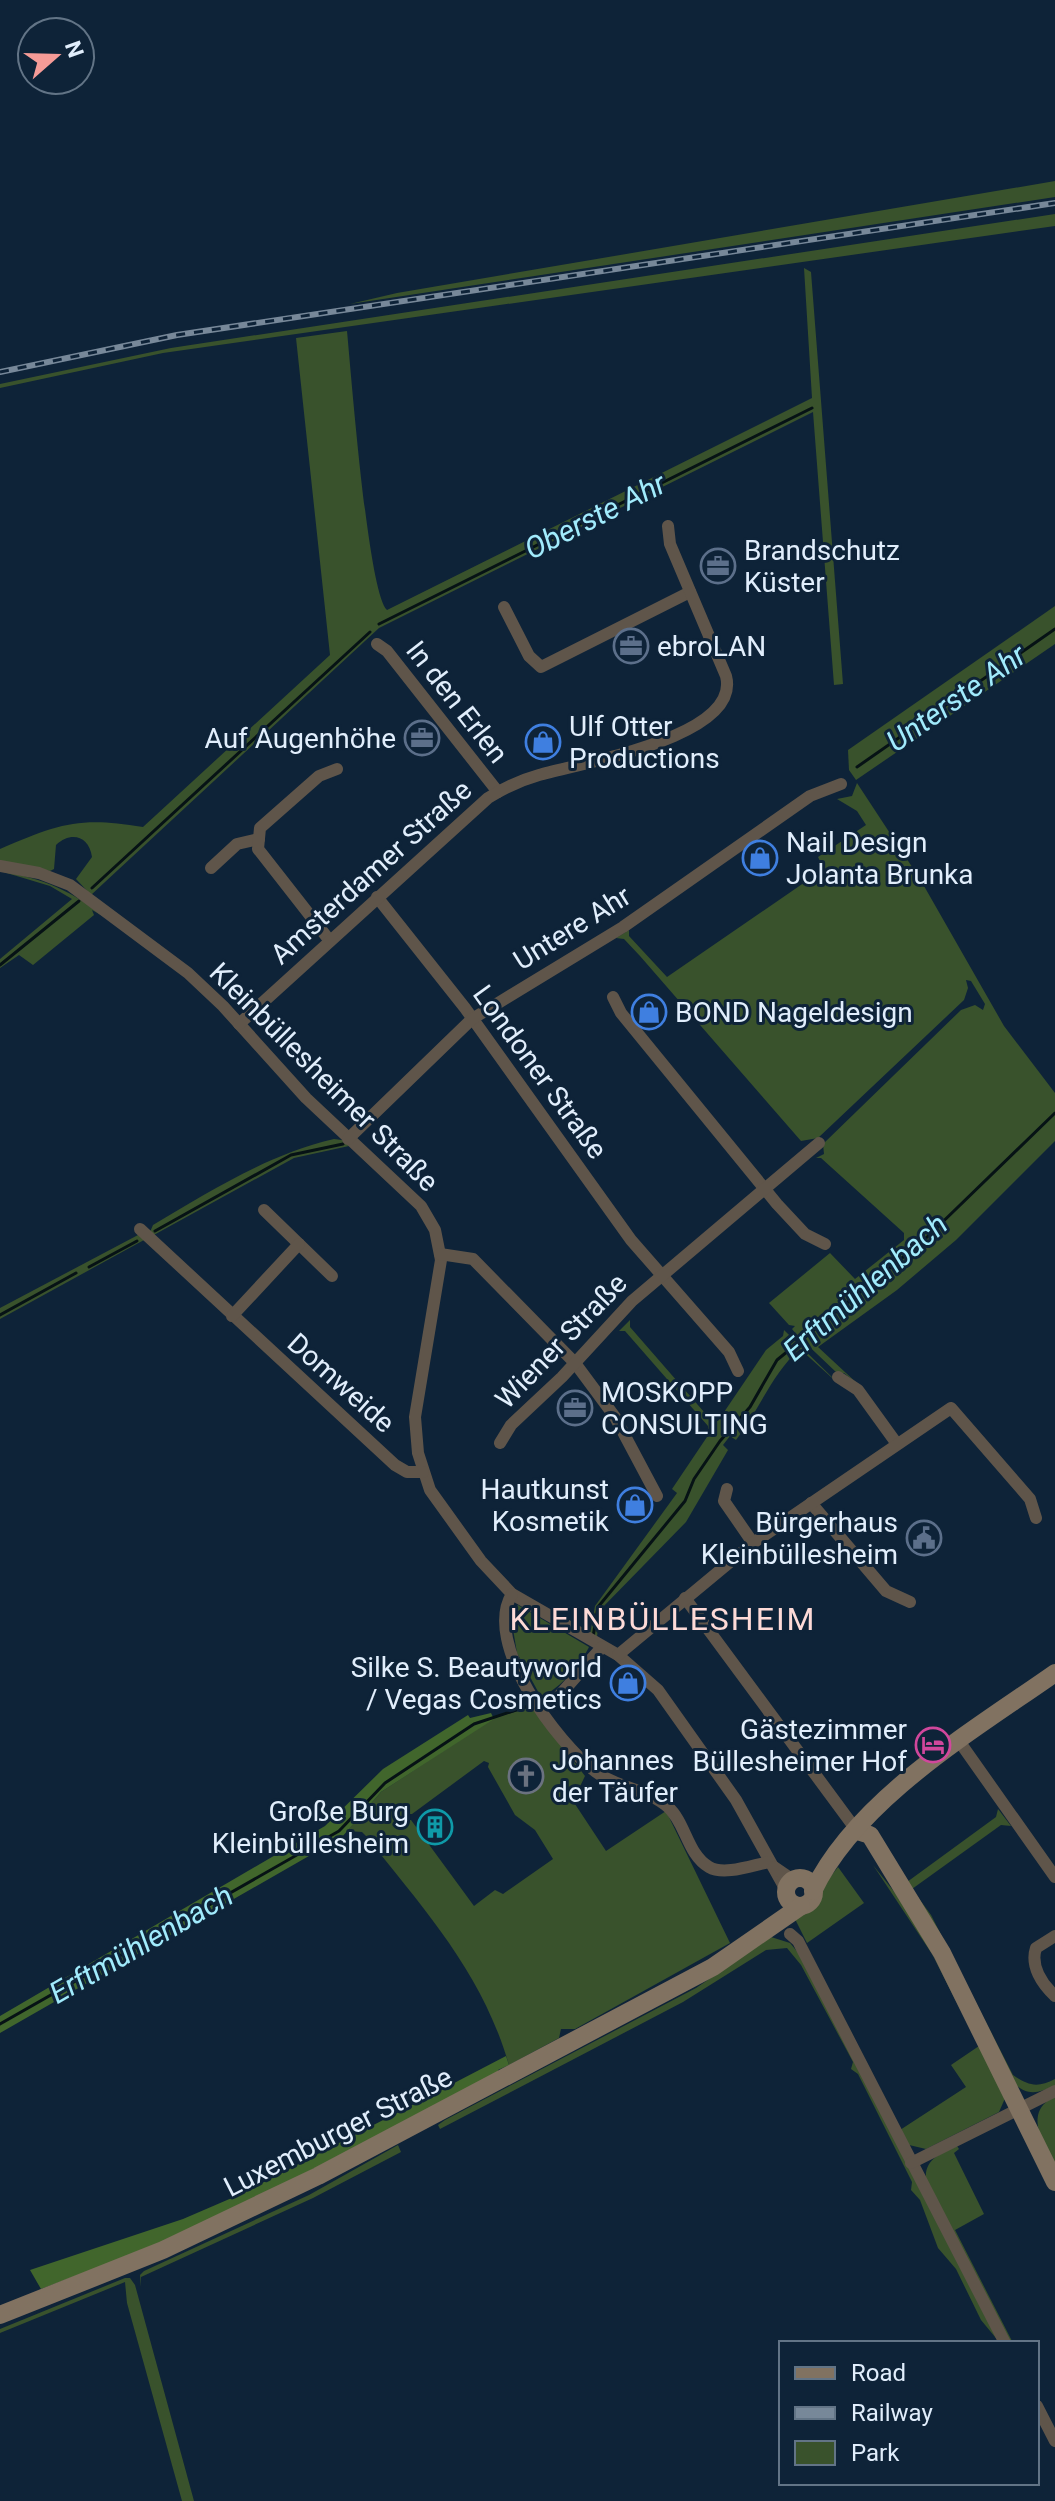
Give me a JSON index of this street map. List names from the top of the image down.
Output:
{
  "streets": {
    "street": [
      "In den Erlen",
      "Amsterdamer Straße",
      "Untere Ahr",
      "Londoner Straße",
      "Kleinbüllesheimer Straße",
      "Wiener Straße",
      "Domweide",
      "Luxemburger Straße"
    ]
  },
  "crossings": [
    ["In den Erlen", "Amsterdamer Straße"],
    ["Amsterdamer Straße", "Londoner Straße"],
    ["Amsterdamer Straße", "Kleinbüllesheimer Straße"],
    ["Untere Ahr", "Londoner Straße"],
    ["Untere Ahr", "Kleinbüllesheimer Straße"],
    ["Londoner Straße", "Wiener Straße"],
    ["Kleinbüllesheimer Straße", "Domweide"],
    ["Kleinbüllesheimer Straße", "Luxemburger Straße"]
  ],
  "districts": ["KLEINBÜLLESHEIM"],
  "water": ["Oberste Ahr", "Unterste Ahr", "Erftmühlenbach"],
  "places": {
    "office": [
      "Brandschutz Küster",
      "ebroLAN",
      "Auf Augenhöhe",
      "MOSKOPP CONSULTING"
    ],
    "shop": [
      "Ulf Otter Productions",
      "Nail Design Jolanta Brunka",
      "BOND Nageldesign",
      "Hautkunst Kosmetik",
      "Silke S. Beautyworld / Vegas Cosmetics"
    ],
    "public building": ["Bürgerhaus Kleinbüllesheim"],
    "hotel": ["Gästezimmer Büllesheimer Hof"],
    "church": ["Johannes der Täufer"],
    "building": ["Große Burg Kleinbüllesheim"]
  },
  "legend": ["Road", "Railway", "Park"],
  "north": "right"
}
